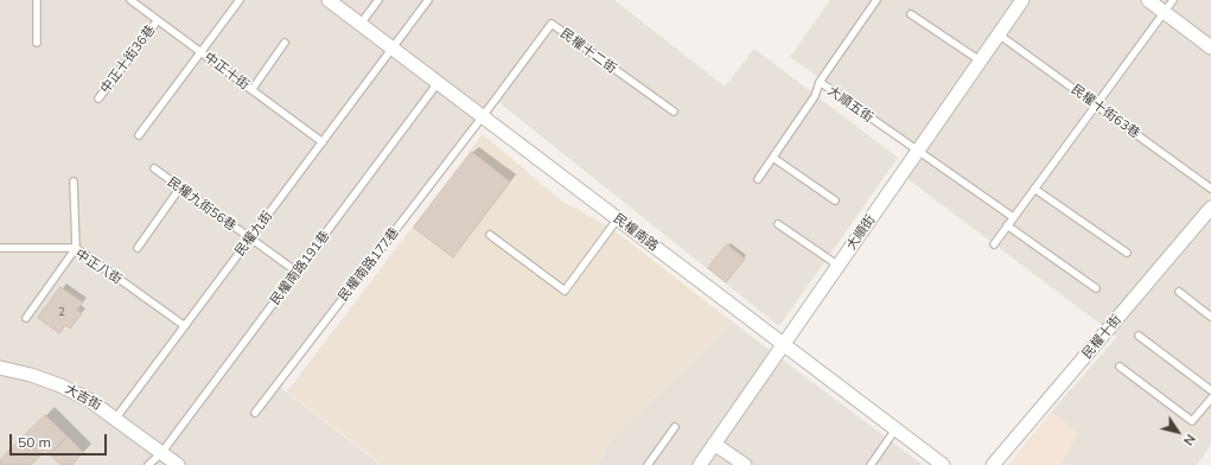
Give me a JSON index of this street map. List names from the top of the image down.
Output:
{
  "streets": {
    "street": [
      "民權南路",
      "大順街",
      "民權十街",
      "大吉街"
    ],
    "lane": [
      "民權十二街",
      "中正十街36巷",
      "中正十街",
      "大順五街",
      "民權十街63巷",
      "民權九街56巷",
      "民權九街",
      "民權南路177巷",
      "中正八街",
      "民權南路191巷"
    ]
  },
  "crossings": [
    ["民權十二街", "民權南路"],
    ["民權十二街", "民權南路177巷"],
    ["中正十街36巷", "中正十街"],
    ["中正十街", "民權九街"],
    ["大順五街", "大順街"],
    ["民權十街63巷", "大順街"],
    ["民權九街56巷", "民權九街"],
    ["民權九街56巷", "民權南路191巷"],
    ["民權南路", "大順街"],
    ["民權南路", "民權九街"],
    ["民權南路", "民權南路177巷"],
    ["民權南路", "民權南路191巷"],
    ["民權九街", "中正八街"],
    ["民權九街", "大吉街"],
    ["民權南路191巷", "大吉街"]
  ],
  "house_numbers": ["2"],
  "scale_bar": "50 m",
  "north": "bottom right"
}
